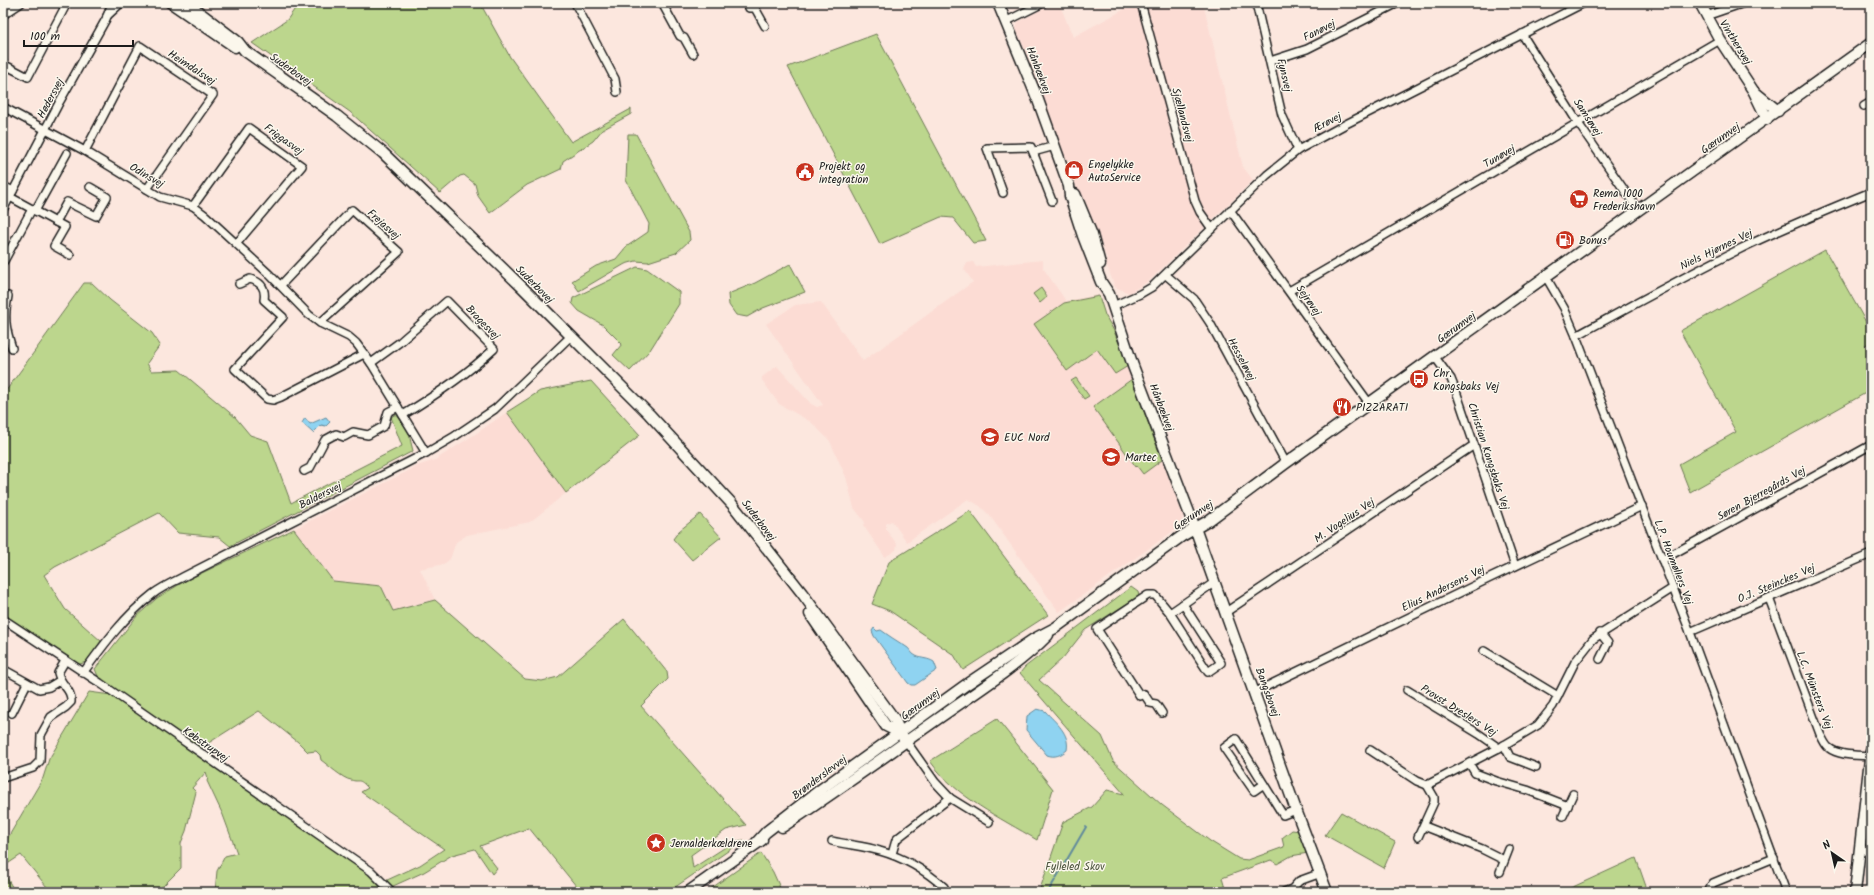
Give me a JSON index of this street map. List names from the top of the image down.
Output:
{
  "streets": {
    "street": [
      "Fanøvej",
      "Vinthersvej",
      "Heimdalsvej",
      "Suderbovej",
      "Hånbækvej",
      "Fynsvej",
      "Hødersvej",
      "Sjællandsvej",
      "Samsøvej",
      "Ærøvej",
      "Gærumvej",
      "Friggasvej",
      "Tunøvej",
      "Odinsvej",
      "Frejasvej",
      "Niels Hjørnes Vej",
      "Sejrøvej",
      "Bragesvej",
      "Hesseløvej",
      "Christian Kongsbaks Vej",
      "Søren Bjerregårds Vej",
      "Baldersvej",
      "M. Vogelius Vej",
      "L.P. Houmøllers Vej",
      "O.J. Steinckes Vej",
      "Elius Andersens Vej",
      "L.C. Münsters Vej",
      "Bangsbovej",
      "Provst Dreslers Vej",
      "Købstrupvej",
      "Brønderslevvej"
    ]
  },
  "crossings": [
    ["Fanøvej", "Fynsvej"],
    ["Vinthersvej", "Gærumvej"],
    ["Vinthersvej", "Tunøvej"],
    ["Heimdalsvej", "Odinsvej"],
    ["Suderbovej", "Gærumvej"],
    ["Suderbovej", "Baldersvej"],
    ["Suderbovej", "Brønderslevvej"],
    ["Hånbækvej", "Ærøvej"],
    ["Hånbækvej", "Gærumvej"],
    ["Hånbækvej", "Bangsbovej"],
    ["Fynsvej", "Ærøvej"],
    ["Hødersvej", "Odinsvej"],
    ["Sjællandsvej", "Ærøvej"],
    ["Samsøvej", "Ærøvej"],
    ["Samsøvej", "Gærumvej"],
    ["Samsøvej", "Tunøvej"],
    ["Ærøvej", "Sejrøvej"],
    ["Ærøvej", "Hesseløvej"],
    ["Gærumvej", "Sejrøvej"],
    ["Gærumvej", "Hesseløvej"],
    ["Gærumvej", "Christian Kongsbaks Vej"],
    ["Gærumvej", "L.P. Houmøllers Vej"],
    ["Gærumvej", "Bangsbovej"],
    ["Gærumvej", "Brønderslevvej"],
    ["Friggasvej", "Odinsvej"],
    ["Tunøvej", "Sejrøvej"],
    ["Odinsvej", "Frejasvej"],
    ["Odinsvej", "Bragesvej"],
    ["Odinsvej", "Baldersvej"],
    ["Niels Hjørnes Vej", "L.P. Houmøllers Vej"],
    ["Christian Kongsbaks Vej", "M. Vogelius Vej"],
    ["Christian Kongsbaks Vej", "Elius Andersens Vej"],
    ["Søren Bjerregårds Vej", "L.P. Houmøllers Vej"],
    ["Baldersvej", "Købstrupvej"],
    ["M. Vogelius Vej", "Bangsbovej"],
    ["L.P. Houmøllers Vej", "O.J. Steinckes Vej"],
    ["L.P. Houmøllers Vej", "Elius Andersens Vej"],
    ["L.P. Houmøllers Vej", "Provst Dreslers Vej"],
    ["O.J. Steinckes Vej", "L.C. Münsters Vej"],
    ["Elius Andersens Vej", "Bangsbovej"]
  ],
  "parks": ["Fylleled Skov"],
  "places": {
    "shop": ["Engelykke AutoService"],
    "public building": ["Projekt og integration"],
    "supermarket": ["Rema 1000 Frederikshavn"],
    "fuel station": ["Bonus"],
    "bus stop": ["Chr. Kongsbaks Vej"],
    "restaurant": ["PIZZARATI"],
    "school or university": ["EUC Nord", "Martec"],
    "place": ["Jernalderkældrene"]
  },
  "scale_bar": "100 m",
  "north": "top left"
}
